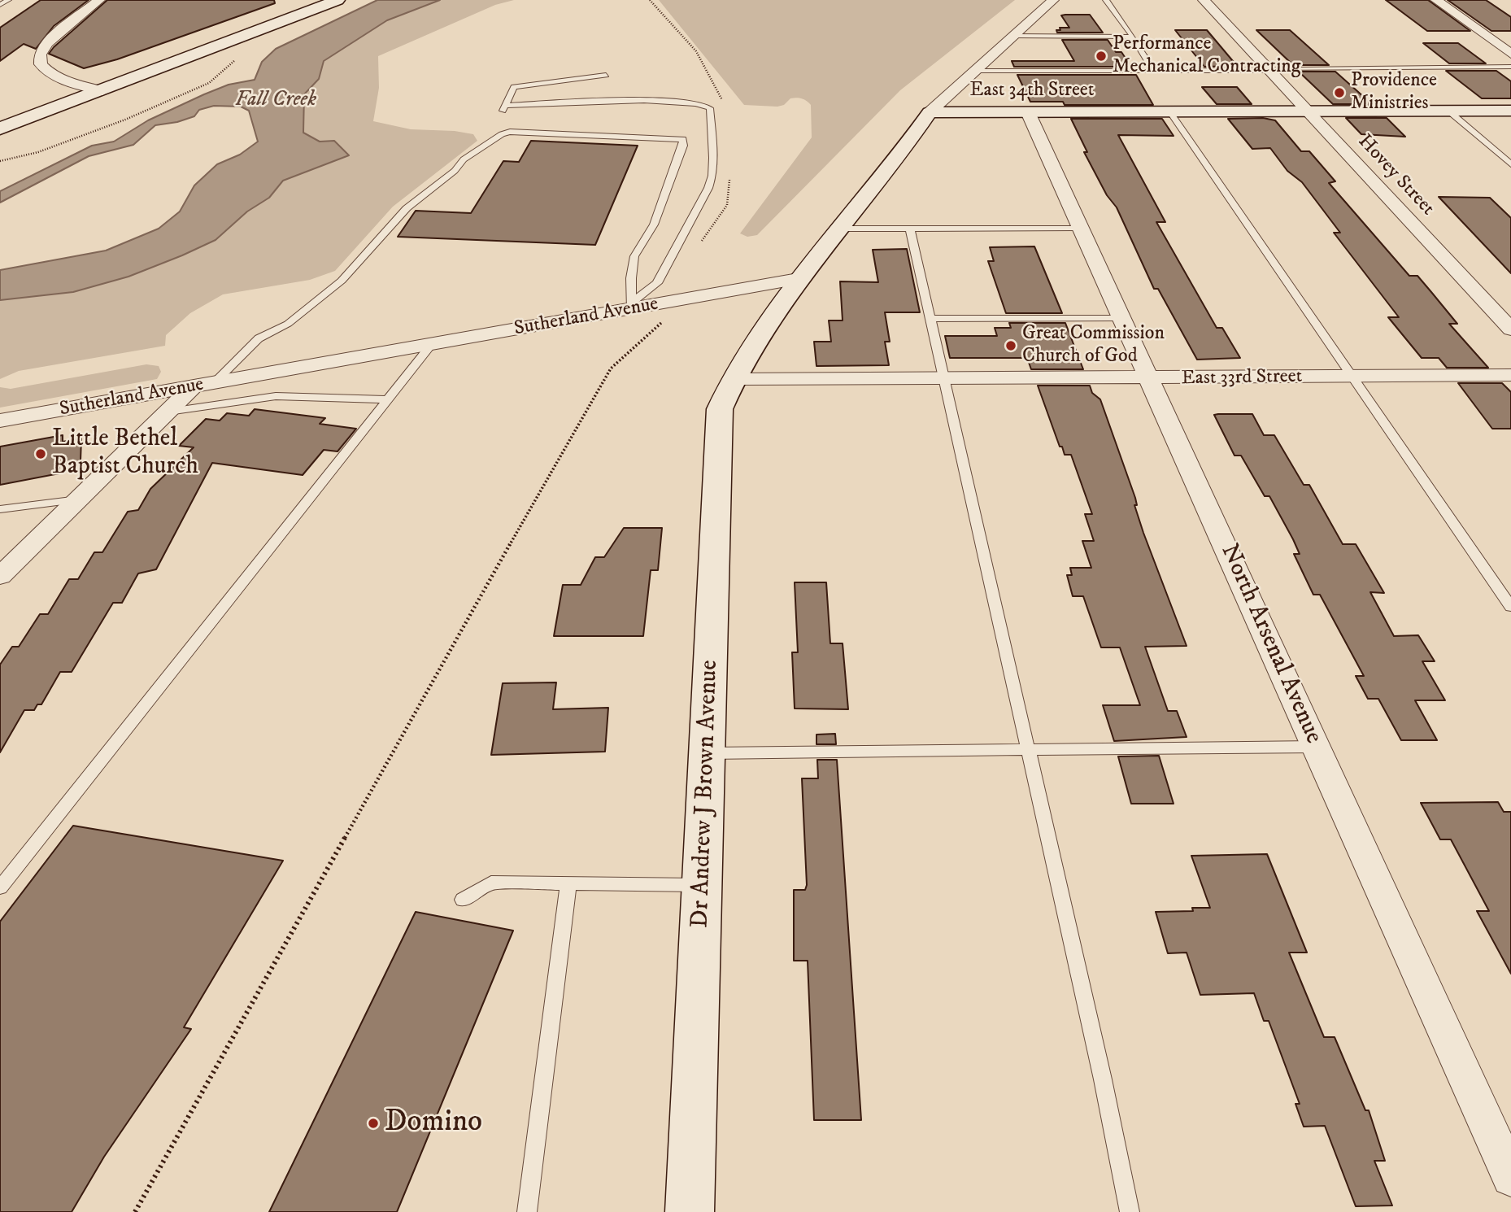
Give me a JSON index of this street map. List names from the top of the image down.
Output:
{
  "streets": {
    "main road": ["East 34th Street", "Dr Andrew J Brown Avenue"],
    "street": [
      "Hovey Street",
      "Sutherland Avenue",
      "East 33rd Street",
      "North Arsenal Avenue"
    ]
  },
  "crossings": [
    ["East 34th Street", "Hovey Street"],
    ["East 34th Street", "North Arsenal Avenue"],
    ["Sutherland Avenue", "Dr Andrew J Brown Avenue"],
    ["East 33rd Street", "North Arsenal Avenue"],
    ["East 33rd Street", "Dr Andrew J Brown Avenue"]
  ],
  "water": ["Fall Creek"],
  "places": [
    "Performance Mechanical Contracting",
    "Providence Ministries",
    "Great Commission Church of God",
    "Little Bethel Baptist Church",
    "Domino"
  ]
}
